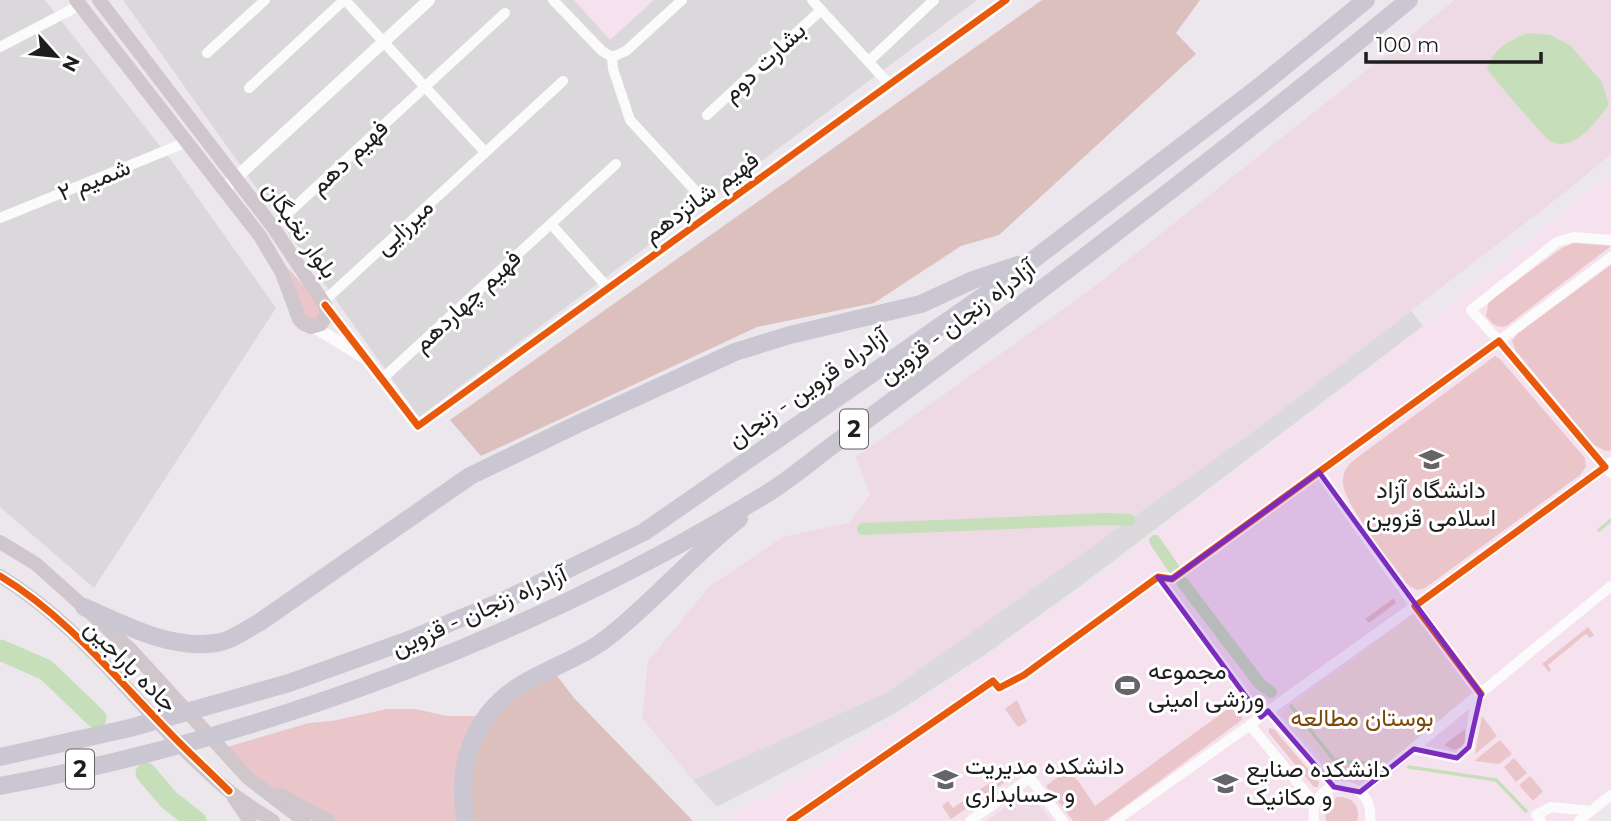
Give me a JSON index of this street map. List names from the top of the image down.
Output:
{
  "streets": {
    "highway": ["آزادراه زنجان - قزوین", "آزادراه قزوین - زنجان", "2"],
    "main road": ["بلوار نخبگان", "جاده باراجین"],
    "street": [
      "بشارت دوم",
      "فهیم دهم",
      "شمیم ۲",
      "فهیم شانزدهم",
      "میرزایی",
      "فهیم چهاردهم"
    ]
  },
  "crossings": [
    ["فهیم دهم", "بلوار نخبگان"],
    ["شمیم ۲", "بلوار نخبگان"],
    ["فهیم شانزدهم", "فهیم چهاردهم"],
    ["میرزایی", "بلوار نخبگان"]
  ],
  "parks": ["بوستان مطالعه"],
  "places": {
    "school or university": ["دانشگاه آزاد اسلامی قزوین", "دانشکده مدیریت و حسابداری", "دانشکده صنایع و مکانیک"],
    "sports": ["مجموعه ورزشی امینی"]
  },
  "scale_bar": "100 m",
  "north": "bottom right"
}
